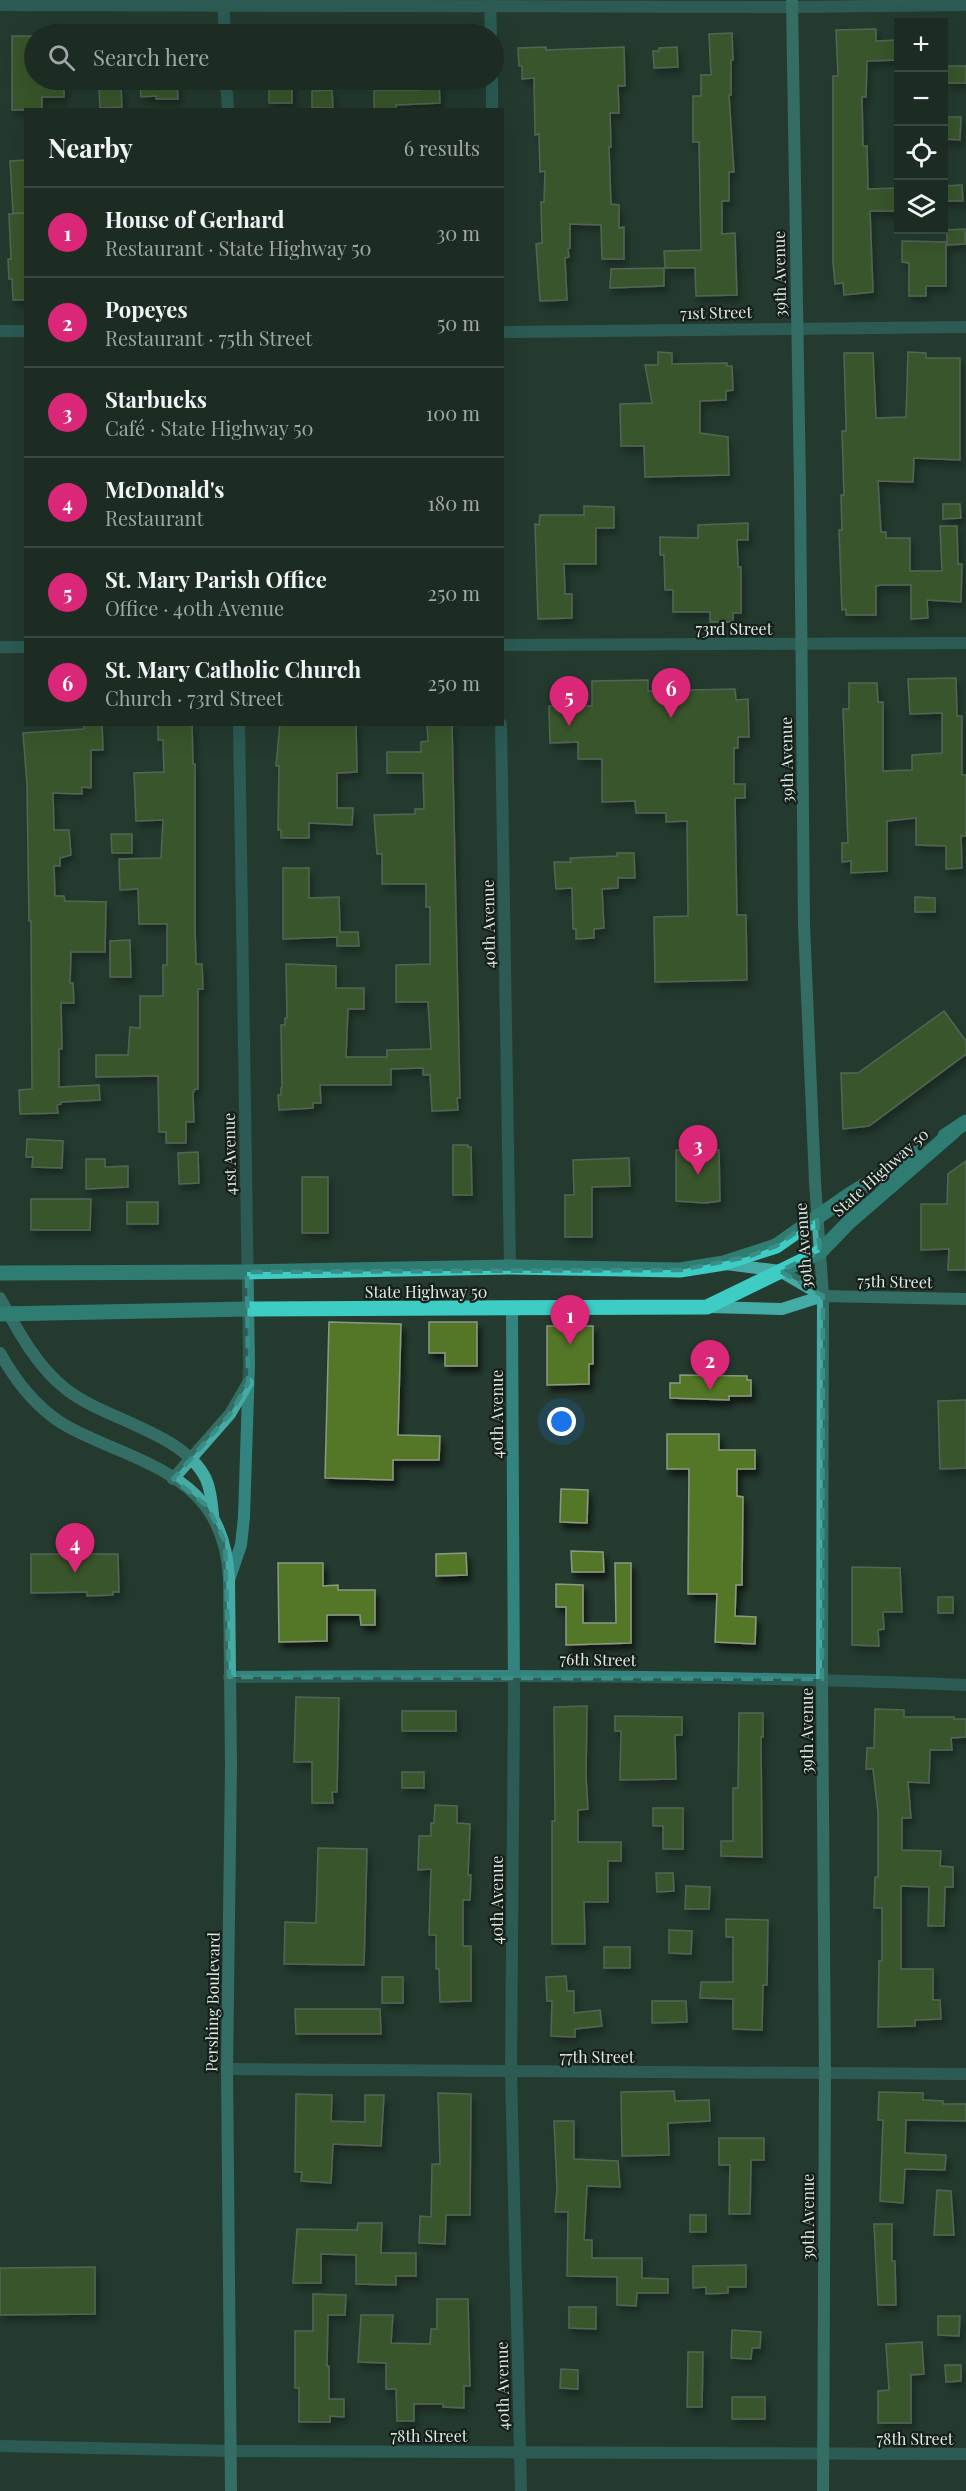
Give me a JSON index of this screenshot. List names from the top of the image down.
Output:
{
  "streets": {
    "main road": [
      "39th Avenue",
      "State Highway 50",
      "75th Street",
      "Pershing Boulevard"
    ],
    "street": [
      "71st Street",
      "73rd Street",
      "40th Avenue",
      "41st Avenue",
      "76th Street",
      "77th Street",
      "78th Street"
    ]
  },
  "crossings": [
    ["39th Avenue", "71st Street"],
    ["39th Avenue", "73rd Street"],
    ["39th Avenue", "State Highway 50"],
    ["39th Avenue", "75th Street"],
    ["39th Avenue", "76th Street"],
    ["39th Avenue", "77th Street"],
    ["39th Avenue", "78th Street"],
    ["40th Avenue", "State Highway 50"],
    ["40th Avenue", "76th Street"],
    ["40th Avenue", "77th Street"],
    ["40th Avenue", "78th Street"],
    ["41st Avenue", "State Highway 50"],
    ["41st Avenue", "Pershing Boulevard"],
    ["State Highway 50", "75th Street"],
    ["State Highway 50", "Pershing Boulevard"],
    ["76th Street", "Pershing Boulevard"],
    ["Pershing Boulevard", "77th Street"],
    ["Pershing Boulevard", "78th Street"]
  ],
  "page": {
    "map_buttons": ["+", "−"],
    "search": "Search here",
    "heading": ["Nearby", "6 results"],
    "list": [
      {
        "mark": "1",
        "name": "House of Gerhard",
        "note": "Restaurant · State Highway 50",
        "value": "30 m"
      },
      {
        "mark": "2",
        "name": "Popeyes",
        "note": "Restaurant · 75th Street",
        "value": "50 m"
      },
      {
        "mark": "3",
        "name": "Starbucks",
        "note": "Café · State Highway 50",
        "value": "100 m"
      },
      {
        "mark": "4",
        "name": "McDonald's",
        "note": "Restaurant",
        "value": "180 m"
      },
      {
        "mark": "5",
        "name": "St. Mary Parish Office",
        "note": "Office · 40th Avenue",
        "value": "250 m"
      },
      {
        "mark": "6",
        "name": "St. Mary Catholic Church",
        "note": "Church · 73rd Street",
        "value": "250 m"
      }
    ],
    "pins": [
      "6",
      "5",
      "3",
      "1",
      "2",
      "4"
    ]
  }
}
